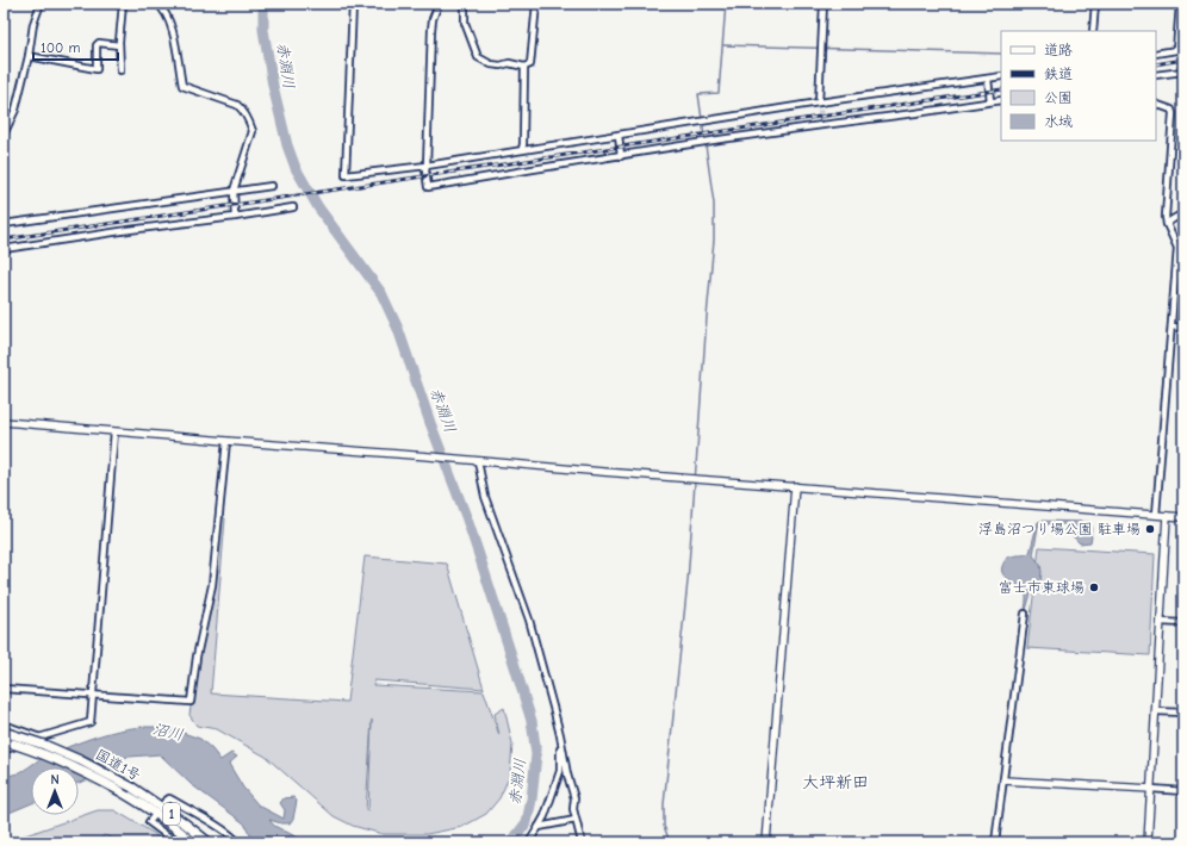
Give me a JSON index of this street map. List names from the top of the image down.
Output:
{
  "streets": {
    "highway": ["国道1号", "1"]
  },
  "districts": ["大坪新田"],
  "water": ["赤淵川", "沼川"],
  "places": ["浮島沼つり場公園 駐車場", "富士市東球場"],
  "legend": [
    "道路",
    "鉄道",
    "公園",
    "水域"
  ],
  "scale_bar": "100 m",
  "north": "top"
}
